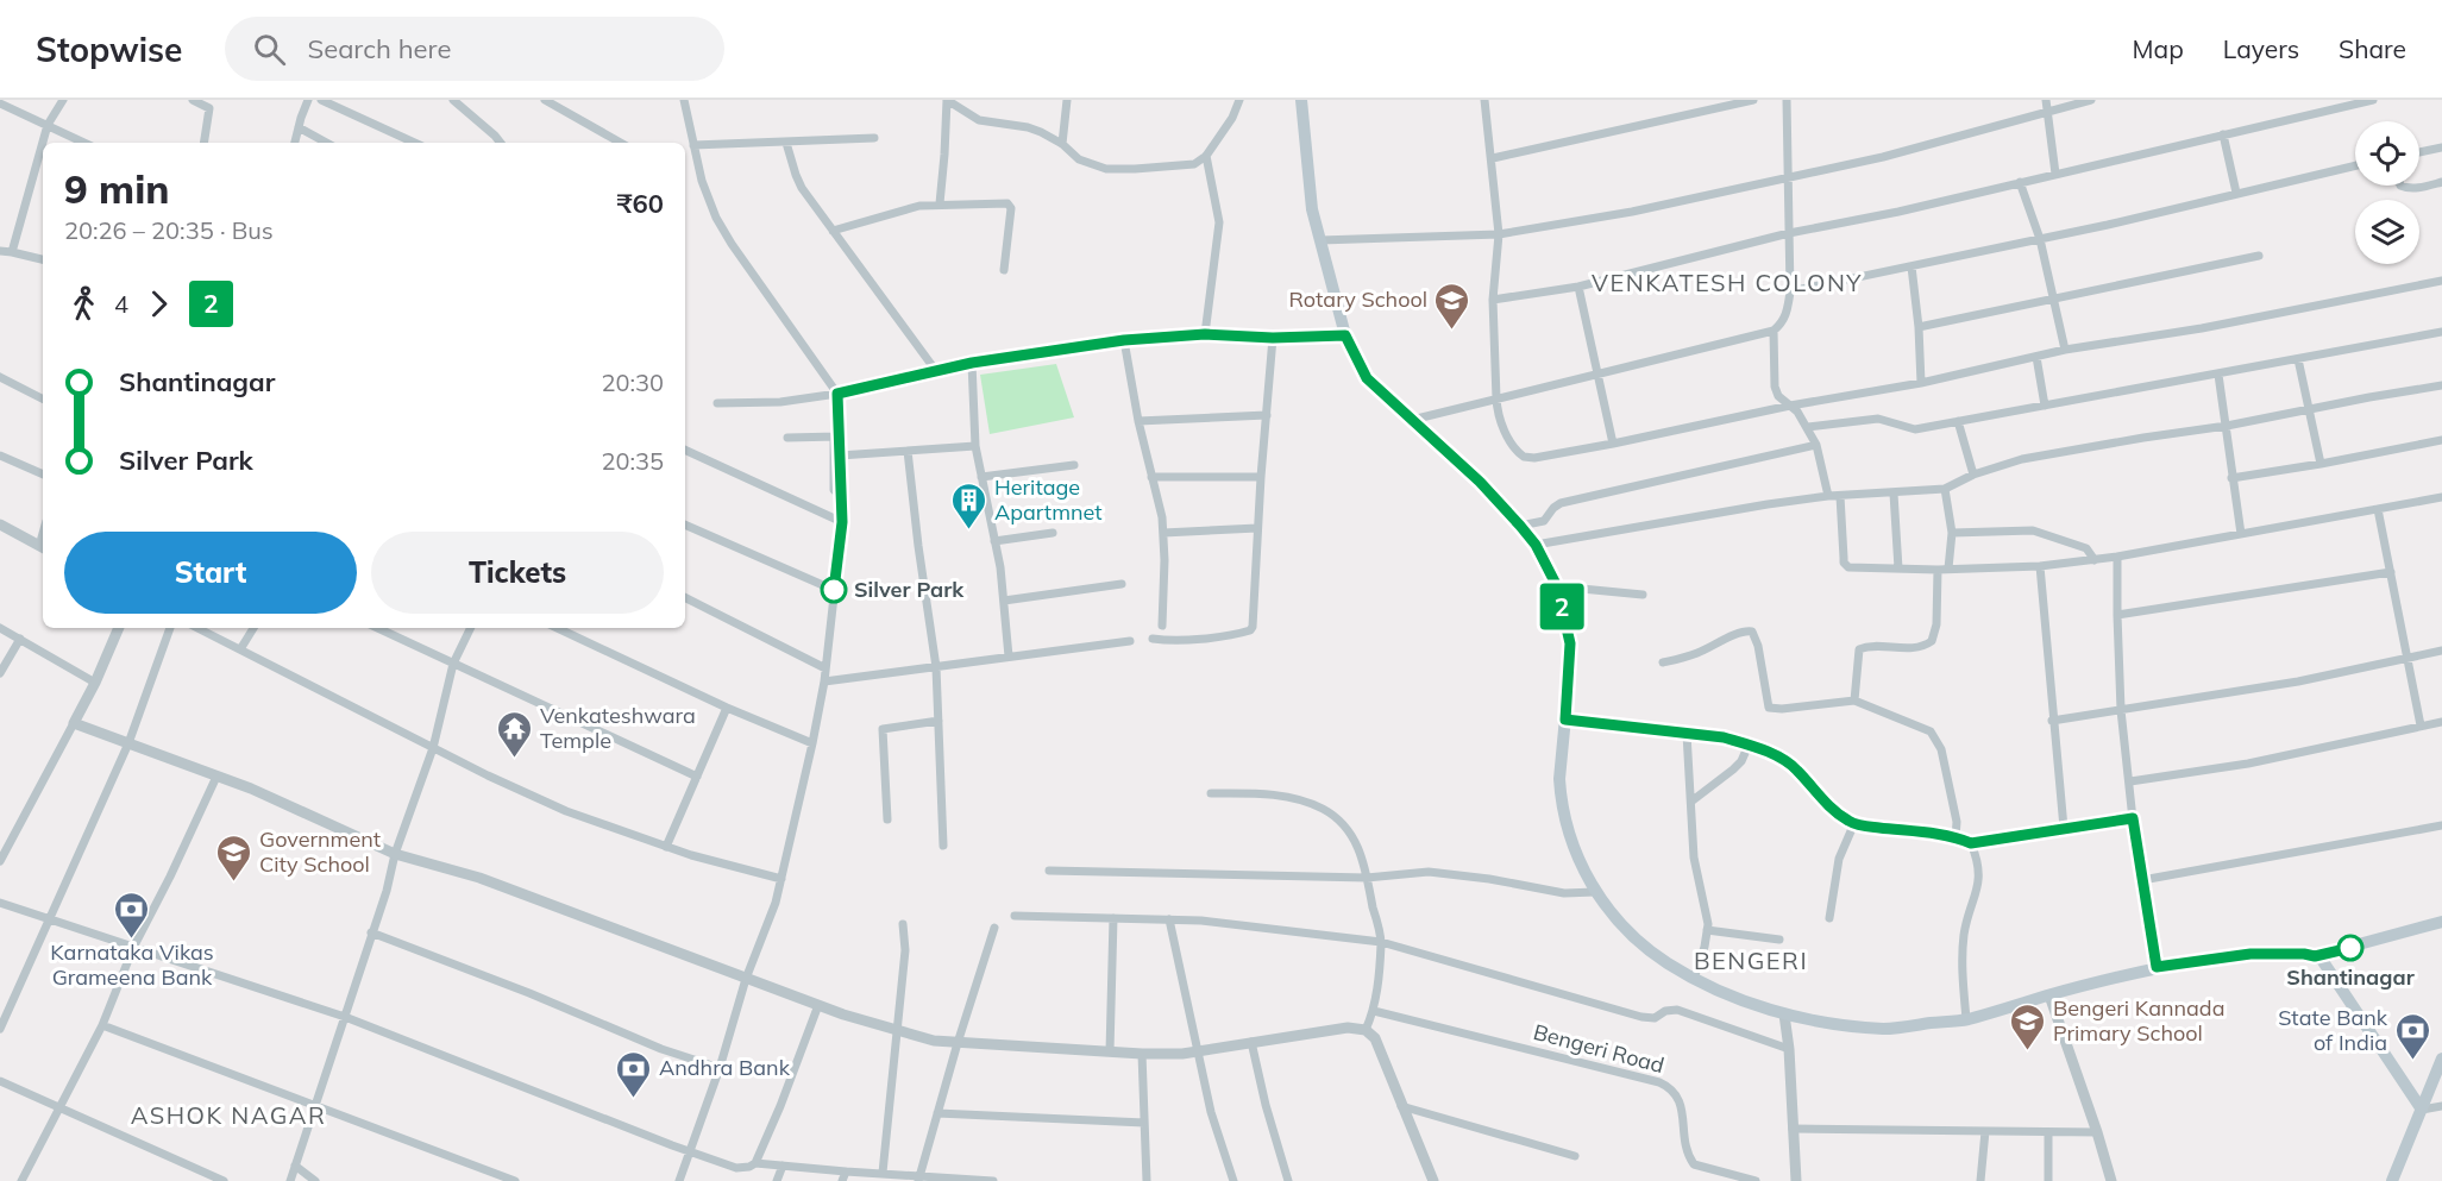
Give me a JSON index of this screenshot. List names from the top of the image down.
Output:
{
  "streets": {
    "street": ["Bengeri Road"]
  },
  "districts": ["VENKATESH COLONY", "BENGERI", "ASHOK NAGAR"],
  "places": {
    "school or university": ["Rotary School", "Government City School", "Bengeri Kannada Primary School"],
    "building": ["Heritage Apartmnet"],
    "other": ["Silver Park", "Shantinagar"],
    "temple": ["Venkateshwara Temple"],
    "bank": ["Karnataka Vikas Grameena Bank", "State Bank of India", "Andhra Bank"]
  },
  "lines": ["bus line 2"],
  "page": {
    "header": "Stopwise",
    "search": "Search here",
    "nav": ["Map", "Layers", "Share"],
    "on_map": "2",
    "heading": ["9 min", "20:26 – 20:35 · Bus", "₹60"],
    "legs": ["4", "2"],
    "list": [
      {
        "name": "Shantinagar",
        "value": "20:30"
      },
      {
        "name": "Silver Park",
        "value": "20:35"
      }
    ],
    "buttons": ["Start", "Tickets"]
  }
}
